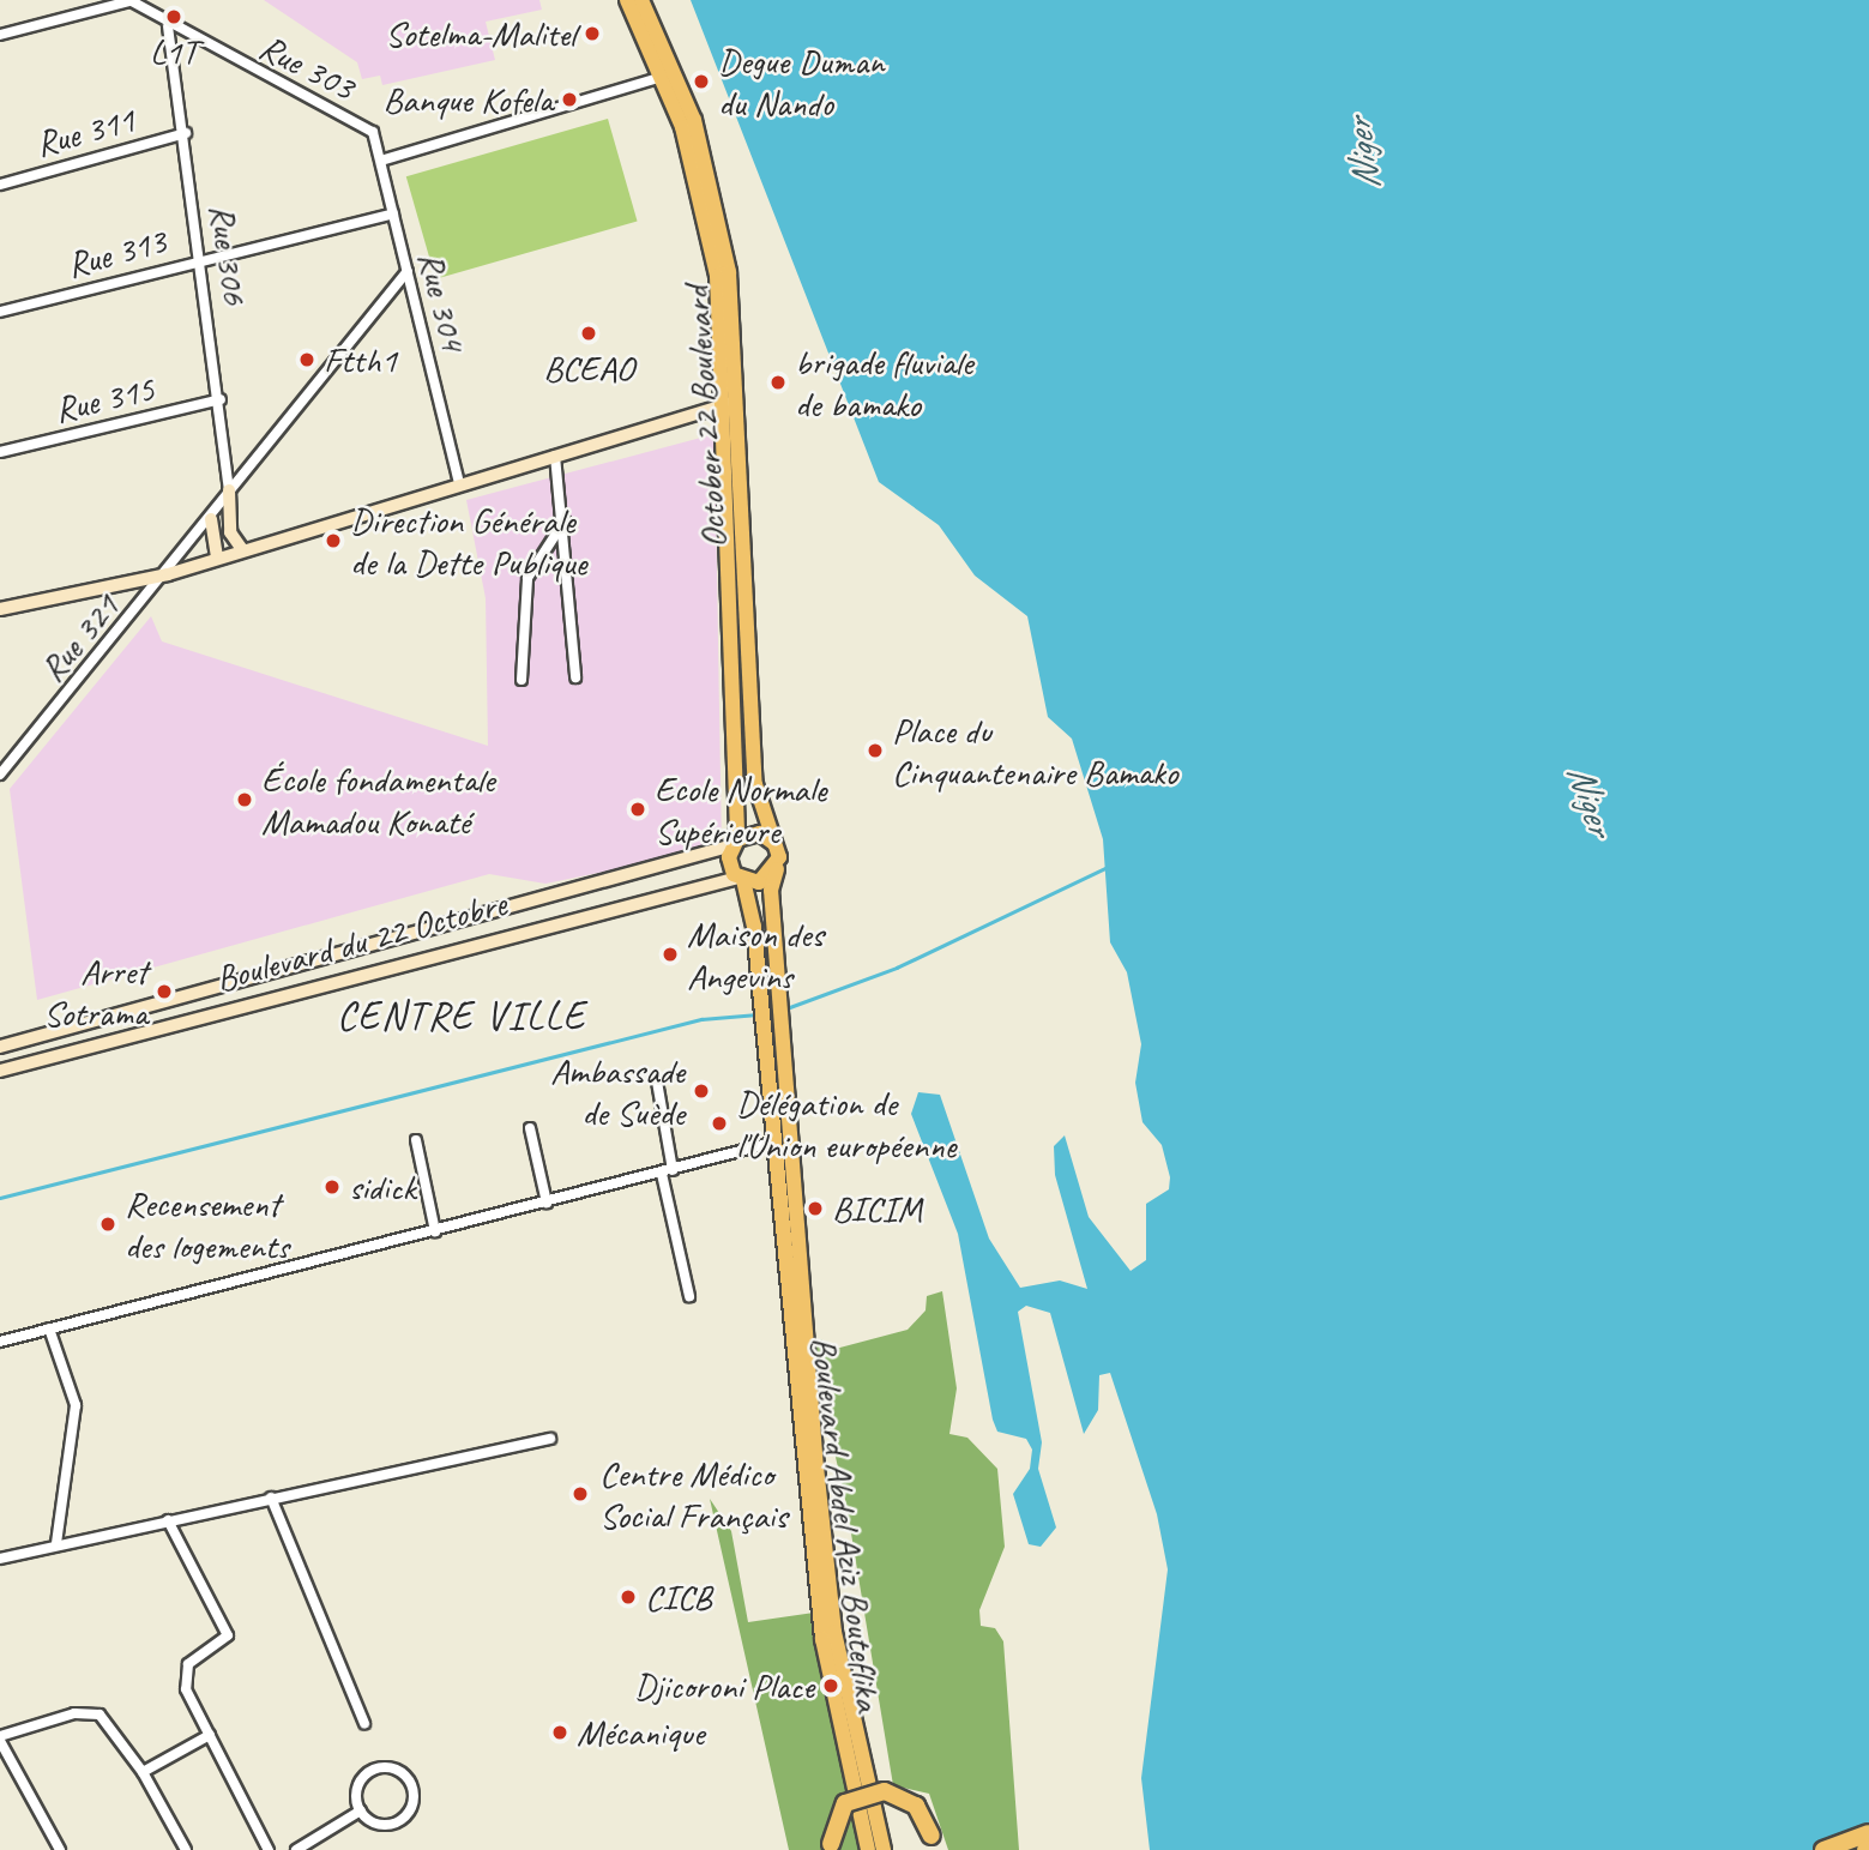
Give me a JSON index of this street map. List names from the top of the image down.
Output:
{
  "streets": {
    "main road": ["October 22 Boulevard", "Boulevard du 22 Octobre", "Boulevard Abdel Aziz Bouteflika"],
    "street": [
      "Rue 303",
      "Rue 311",
      "Rue 313",
      "Rue 306",
      "Rue 304",
      "Rue 315",
      "Rue 321"
    ]
  },
  "crossings": [
    ["Rue 303", "Rue 306"],
    ["Rue 303", "Rue 304"],
    ["Rue 311", "Rue 306"],
    ["Rue 313", "Rue 306"],
    ["Rue 313", "Rue 304"],
    ["Rue 306", "Rue 315"],
    ["Rue 306", "Rue 321"],
    ["Rue 304", "Rue 321"],
    ["October 22 Boulevard", "Boulevard du 22 Octobre"],
    ["October 22 Boulevard", "Boulevard Abdel Aziz Bouteflika"],
    ["Boulevard du 22 Octobre", "Boulevard Abdel Aziz Bouteflika"]
  ],
  "districts": ["CENTRE VILLE"],
  "water": ["Niger"],
  "places": [
    "L1T",
    "Sotelma-Malitel",
    "Degue Duman du Nando",
    "Banque Kofela",
    "BCEAO",
    "Ftth1",
    "brigade fluviale de bamako",
    "Direction Générale de la Dette Publique",
    "Place du Cinquantenaire Bamako",
    "École fondamentale Mamadou Konaté",
    "Ecole Normale Supérieure",
    "Maison des Angevins",
    "Arret Sotrama",
    "Ambassade de Suède",
    "Délégation de l'Union européenne",
    "sidick",
    "BICIM",
    "Recensement des logements",
    "Centre Médico Social Français",
    "CICB",
    "Djicoroni Place",
    "Mécanique"
  ]
}
